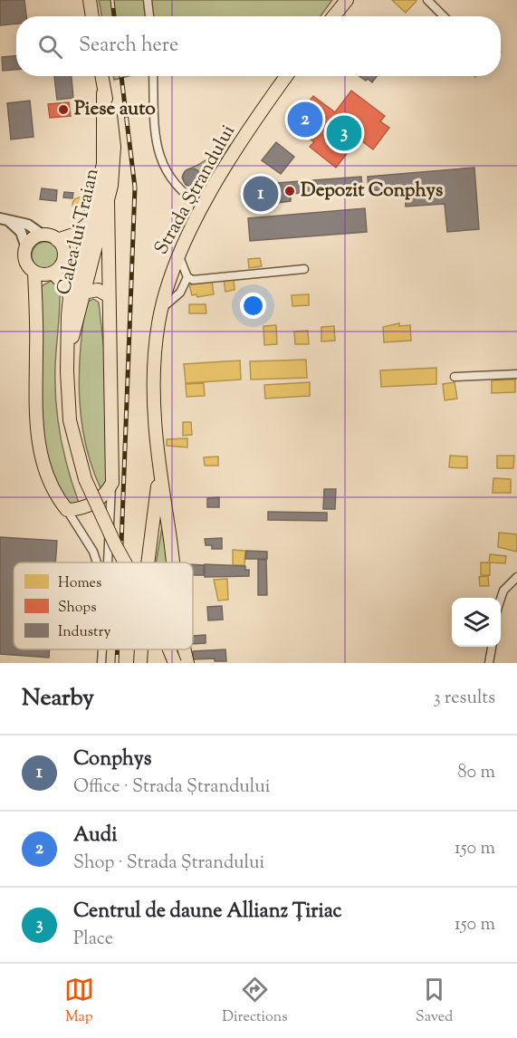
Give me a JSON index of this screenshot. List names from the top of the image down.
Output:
{
  "streets": {
    "main road": ["Strada Ștrandului", "Calea lui Traian"]
  },
  "places": ["Piese auto", "Depozit Conphys"],
  "legend": ["Homes", "Shops", "Industry"],
  "page": {
    "search": "Search here",
    "pins": ["2", "3", "1"],
    "heading": ["Nearby", "3 results"],
    "list": [
      {
        "mark": "1",
        "name": "Conphys",
        "note": "Office · Strada Ștrandului",
        "value": "80 m"
      },
      {
        "mark": "2",
        "name": "Audi",
        "note": "Shop · Strada Ștrandului",
        "value": "150 m"
      },
      {
        "mark": "3",
        "name": "Centrul de daune Allianz Țiriac",
        "note": "Place",
        "value": "150 m"
      }
    ],
    "nav": ["Map", "Directions", "Saved"]
  }
}
